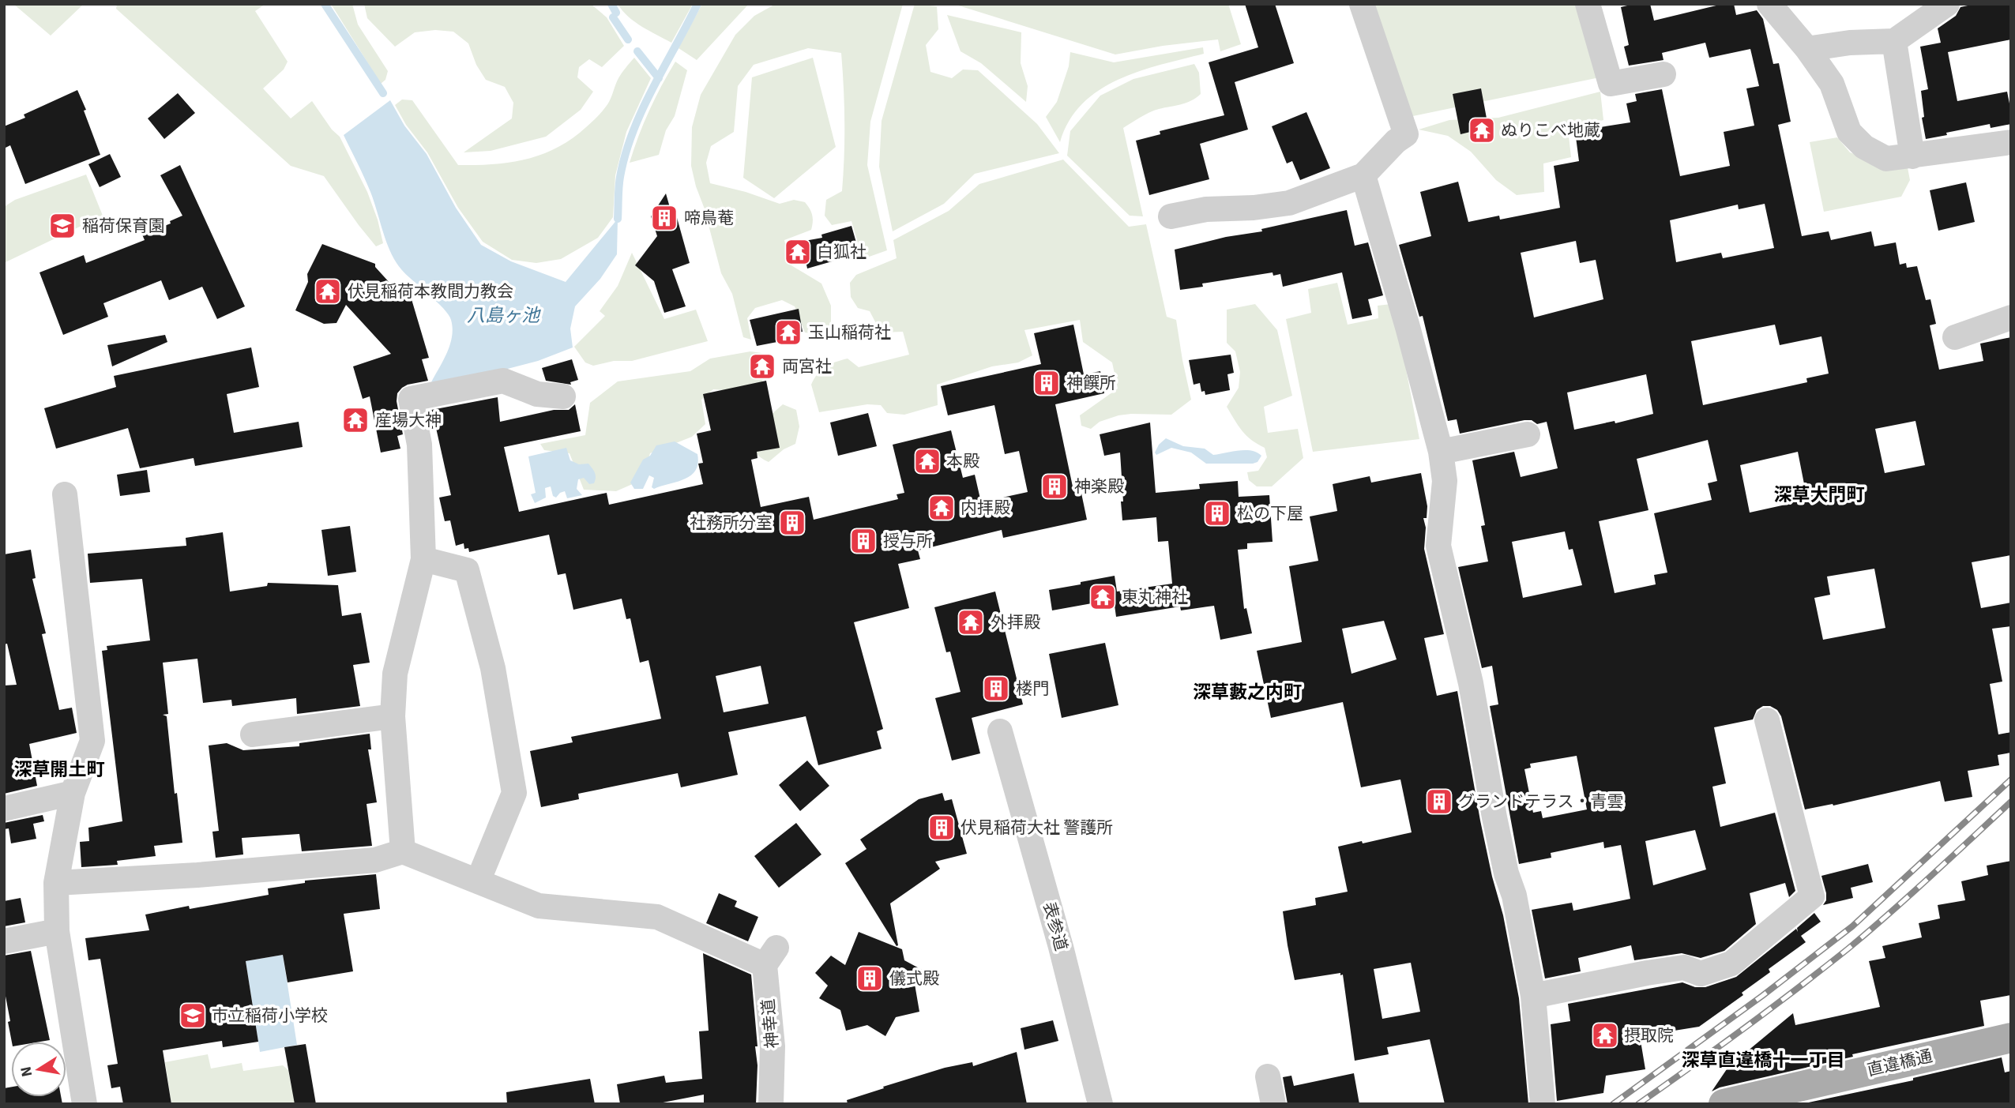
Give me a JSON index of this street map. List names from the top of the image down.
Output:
{
  "streets": {
    "main road": ["直違橋通"],
    "street": ["表参道", "神幸道"]
  },
  "districts": [
    "深草大門町",
    "深草藪之内町",
    "深草開土町",
    "深草直違橋十一丁目"
  ],
  "water": ["八島ヶ池"],
  "places": {
    "temple": [
      "ぬりこべ地蔵",
      "白狐社",
      "伏見稲荷本教間力教会",
      "玉山稲荷社",
      "両宮社",
      "産場大神",
      "本殿",
      "内拝殿",
      "東丸神社",
      "外拝殿",
      "摂取院"
    ],
    "building": [
      "啼鳥菴",
      "神饌所",
      "神楽殿",
      "松の下屋",
      "社務所分室",
      "授与所",
      "楼門",
      "グランドテラス・青雲",
      "伏見稲荷大社 警護所",
      "儀式殿"
    ],
    "school or university": ["稲荷保育園", "市立稲荷小学校"]
  },
  "north": "left"
}
